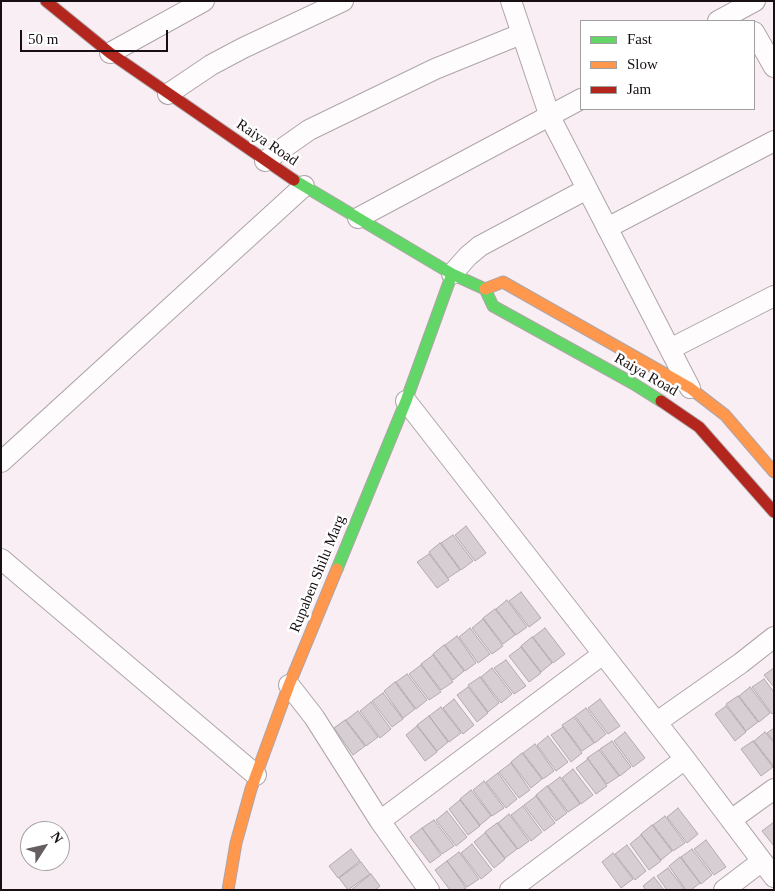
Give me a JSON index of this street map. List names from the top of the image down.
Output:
{
  "streets": {
    "street": ["Raiya Road", "Rupaben Shilu Marg"]
  },
  "crossings": [
    ["Raiya Road", "Rupaben Shilu Marg"]
  ],
  "legend": ["Fast", "Slow", "Jam"],
  "scale_bar": "50 m",
  "north": "top right"
}
